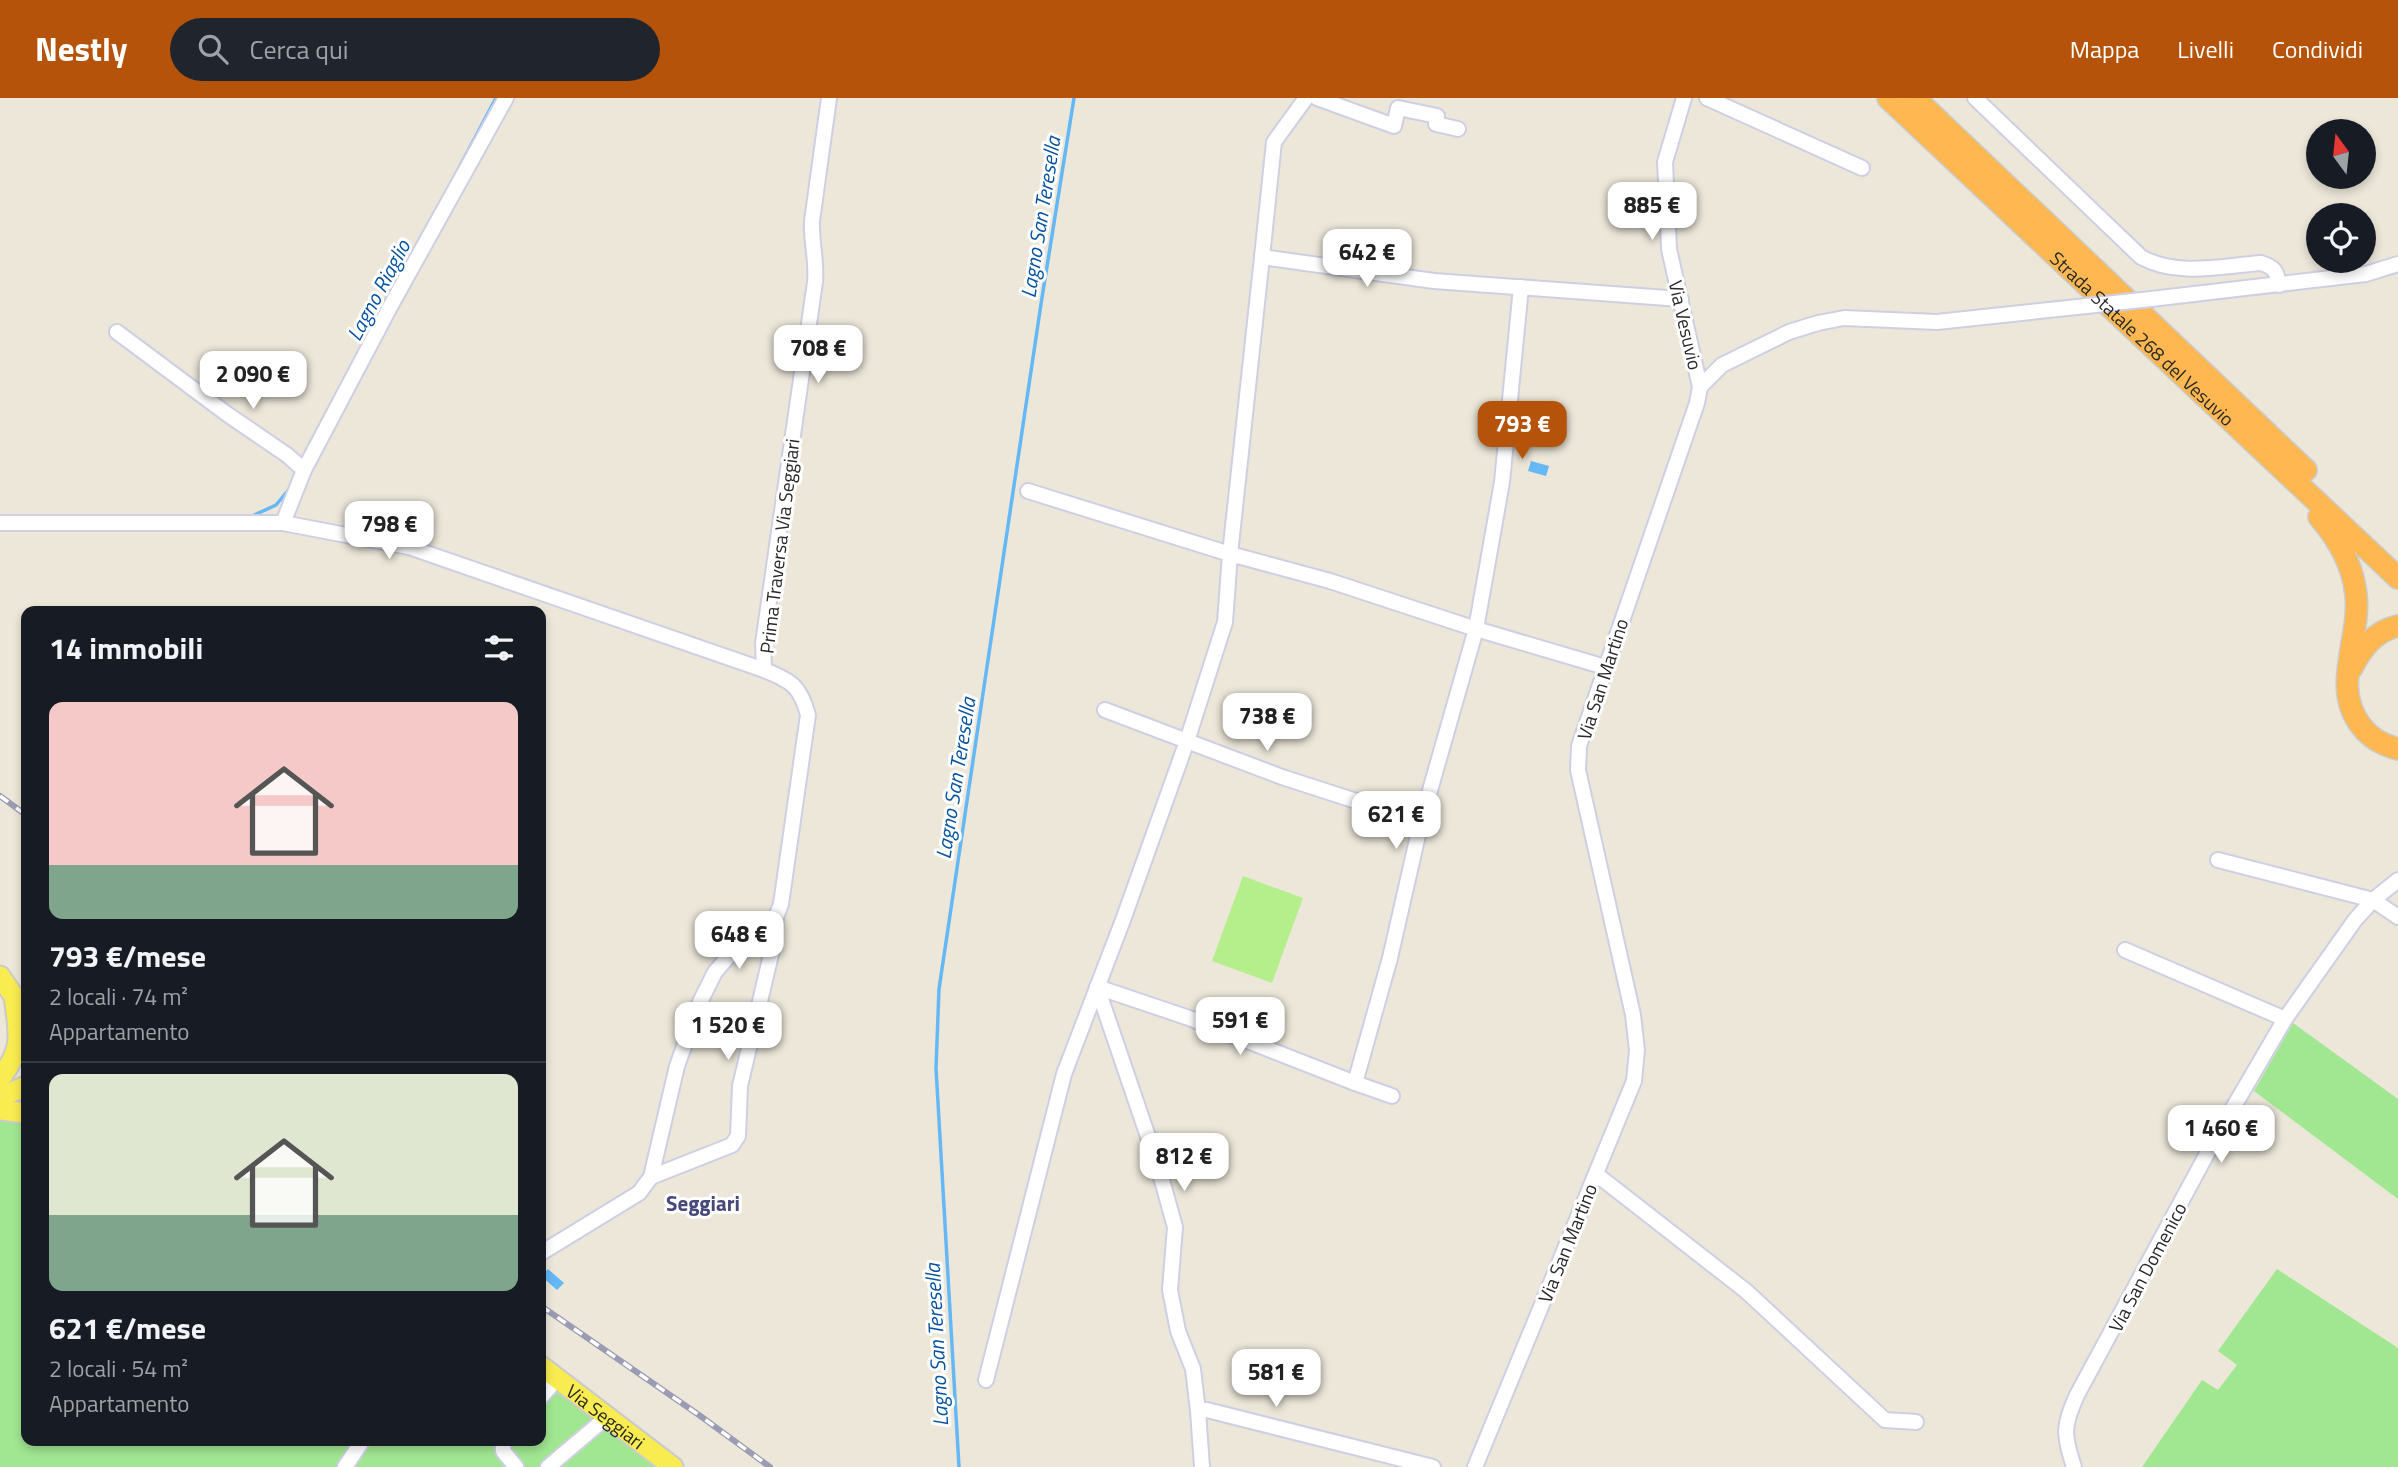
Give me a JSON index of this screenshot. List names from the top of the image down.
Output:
{
  "streets": {
    "highway": ["Strada Statale 268 del Vesuvio"],
    "main road": ["Via Seggiari"],
    "street": [
      "Via Vesuvio",
      "Prima Traversa Via Seggiari",
      "Via San Martino",
      "Via San Domenico"
    ]
  },
  "crossings": [
    ["Via Vesuvio", "Via San Martino"]
  ],
  "districts": ["Seggiari"],
  "water": ["Lagno San Teresella", "Lagno Riaglio"],
  "north": "top",
  "page": {
    "header": "Nestly",
    "search": "Cerca qui",
    "nav": ["Mappa", "Livelli", "Condividi"],
    "price": [
      "885 €",
      "642 €",
      "708 €",
      "2 090 €",
      "793 €",
      "798 €",
      "738 €",
      "621 €",
      "648 €",
      "591 €",
      "1 520 €",
      "1 460 €",
      "812 €",
      "581 €"
    ],
    "heading": "14 immobili",
    "list": [
      {
        "name": "793 €/mese",
        "note": "2 locali · 74 m² · Appartamento"
      },
      {
        "name": "621 €/mese",
        "note": "2 locali · 54 m² · Appartamento"
      }
    ]
  }
}
